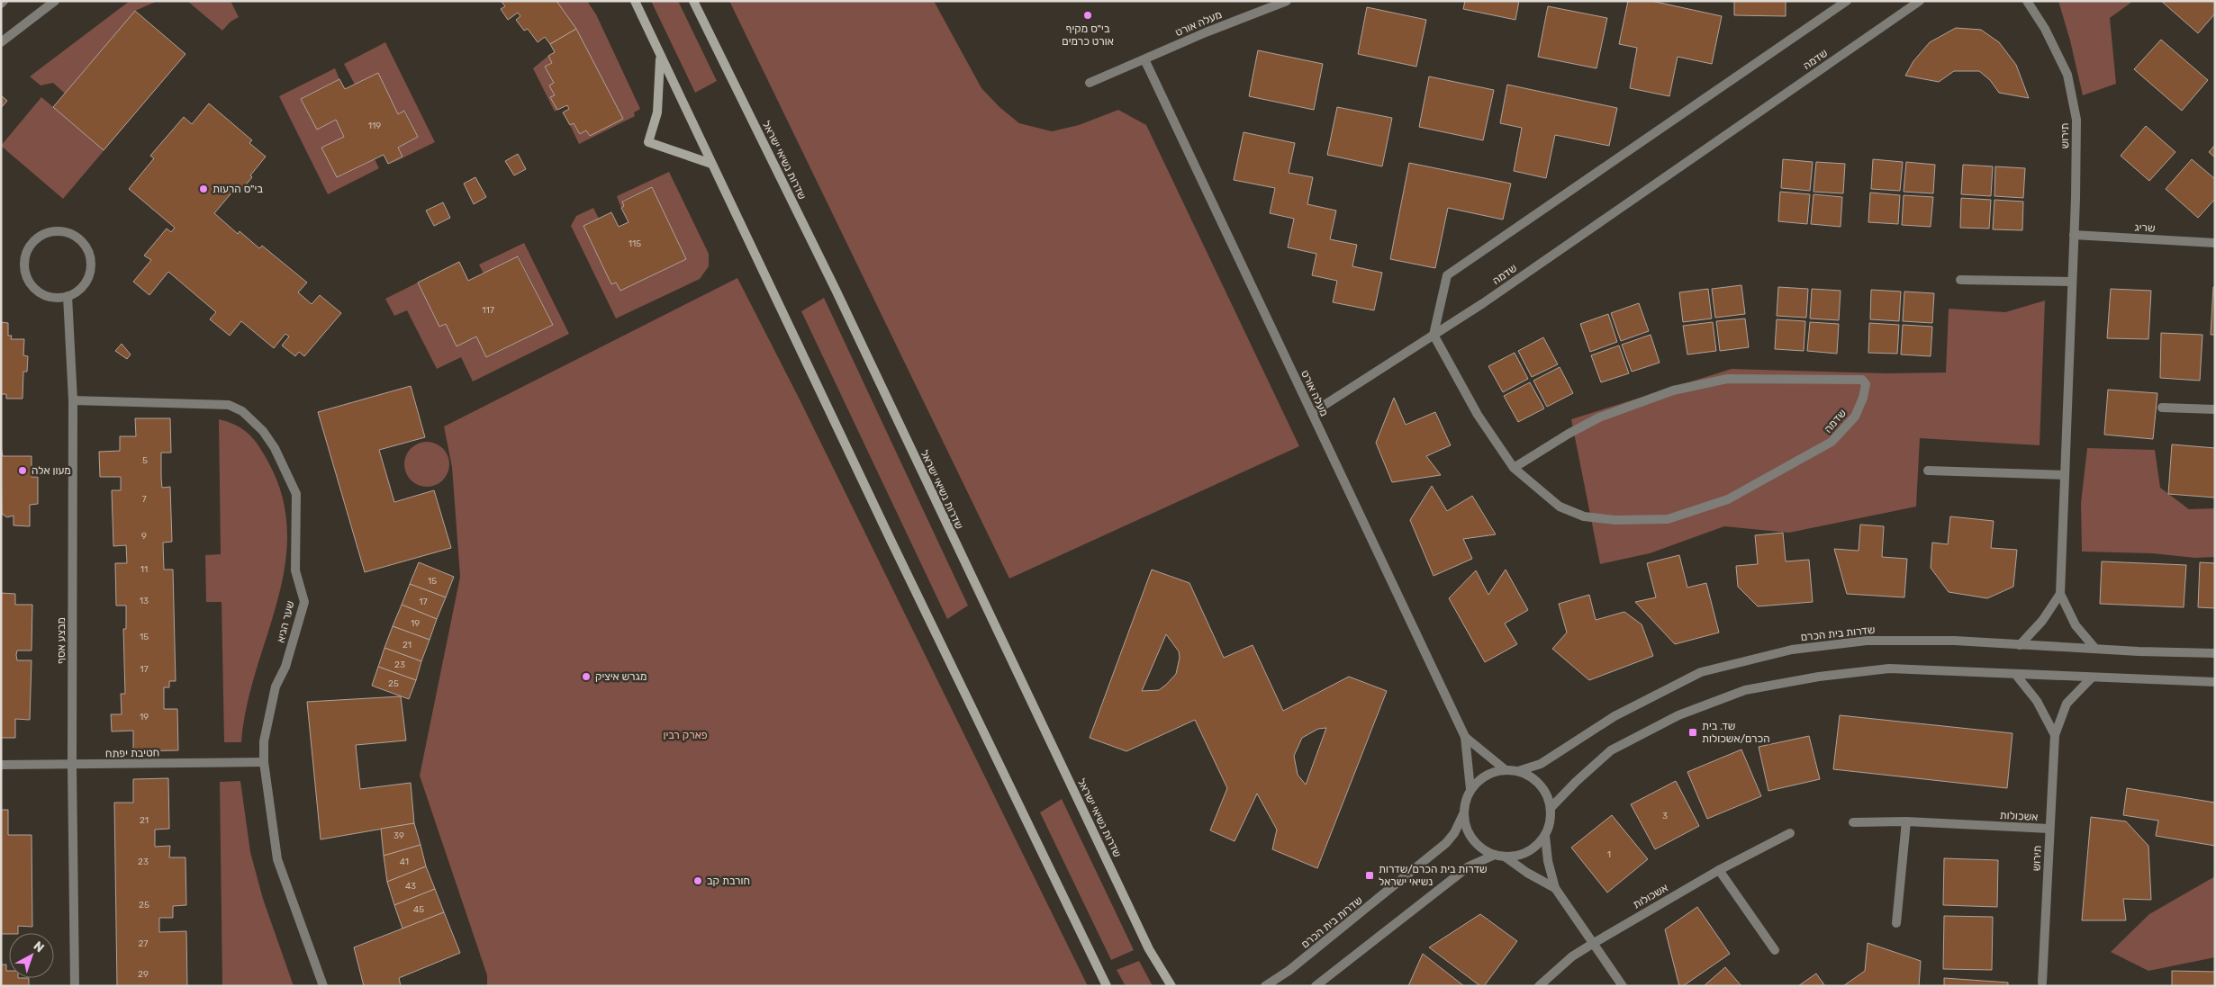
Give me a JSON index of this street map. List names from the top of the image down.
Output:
{
  "streets": {
    "main road": ["שדרות נשיאי ישראל"],
    "street": [
      "מעלה אורט",
      "שדמה",
      "תירוש",
      "שריג",
      "שער הגיא",
      "שדרות בית הכרם",
      "מבצע אסף",
      "חטיבת יפתח",
      "אשכולות"
    ]
  },
  "crossings": [
    ["מעלה אורט", "שדמה"],
    ["מעלה אורט", "שדרות בית הכרם"],
    ["תירוש", "שריג"],
    ["תירוש", "אשכולות"],
    ["שער הגיא", "מבצע אסף"],
    ["שער הגיא", "חטיבת יפתח"],
    ["מבצע אסף", "חטיבת יפתח"]
  ],
  "parks": ["פארק רבין"],
  "places": {
    "other": [
      "בי\"ס מקיף אורט כרמים",
      "בי\"ס הרעות",
      "מעון אלה",
      "מגרש איציק",
      "חורבת קב"
    ],
    "transit": ["שד. בית הכרם/אשכולות", "שדרות בית הכרם/שדרות נשיאי ישראל"]
  },
  "house_numbers": [
    "119",
    "115",
    "117",
    "5",
    "7",
    "9",
    "11",
    "15",
    "13",
    "17",
    "19",
    "15",
    "21",
    "23",
    "17",
    "25",
    "19",
    "3",
    "21",
    "39",
    "1",
    "23",
    "41",
    "43",
    "25",
    "45",
    "27",
    "29"
  ],
  "north": "top right"
}
